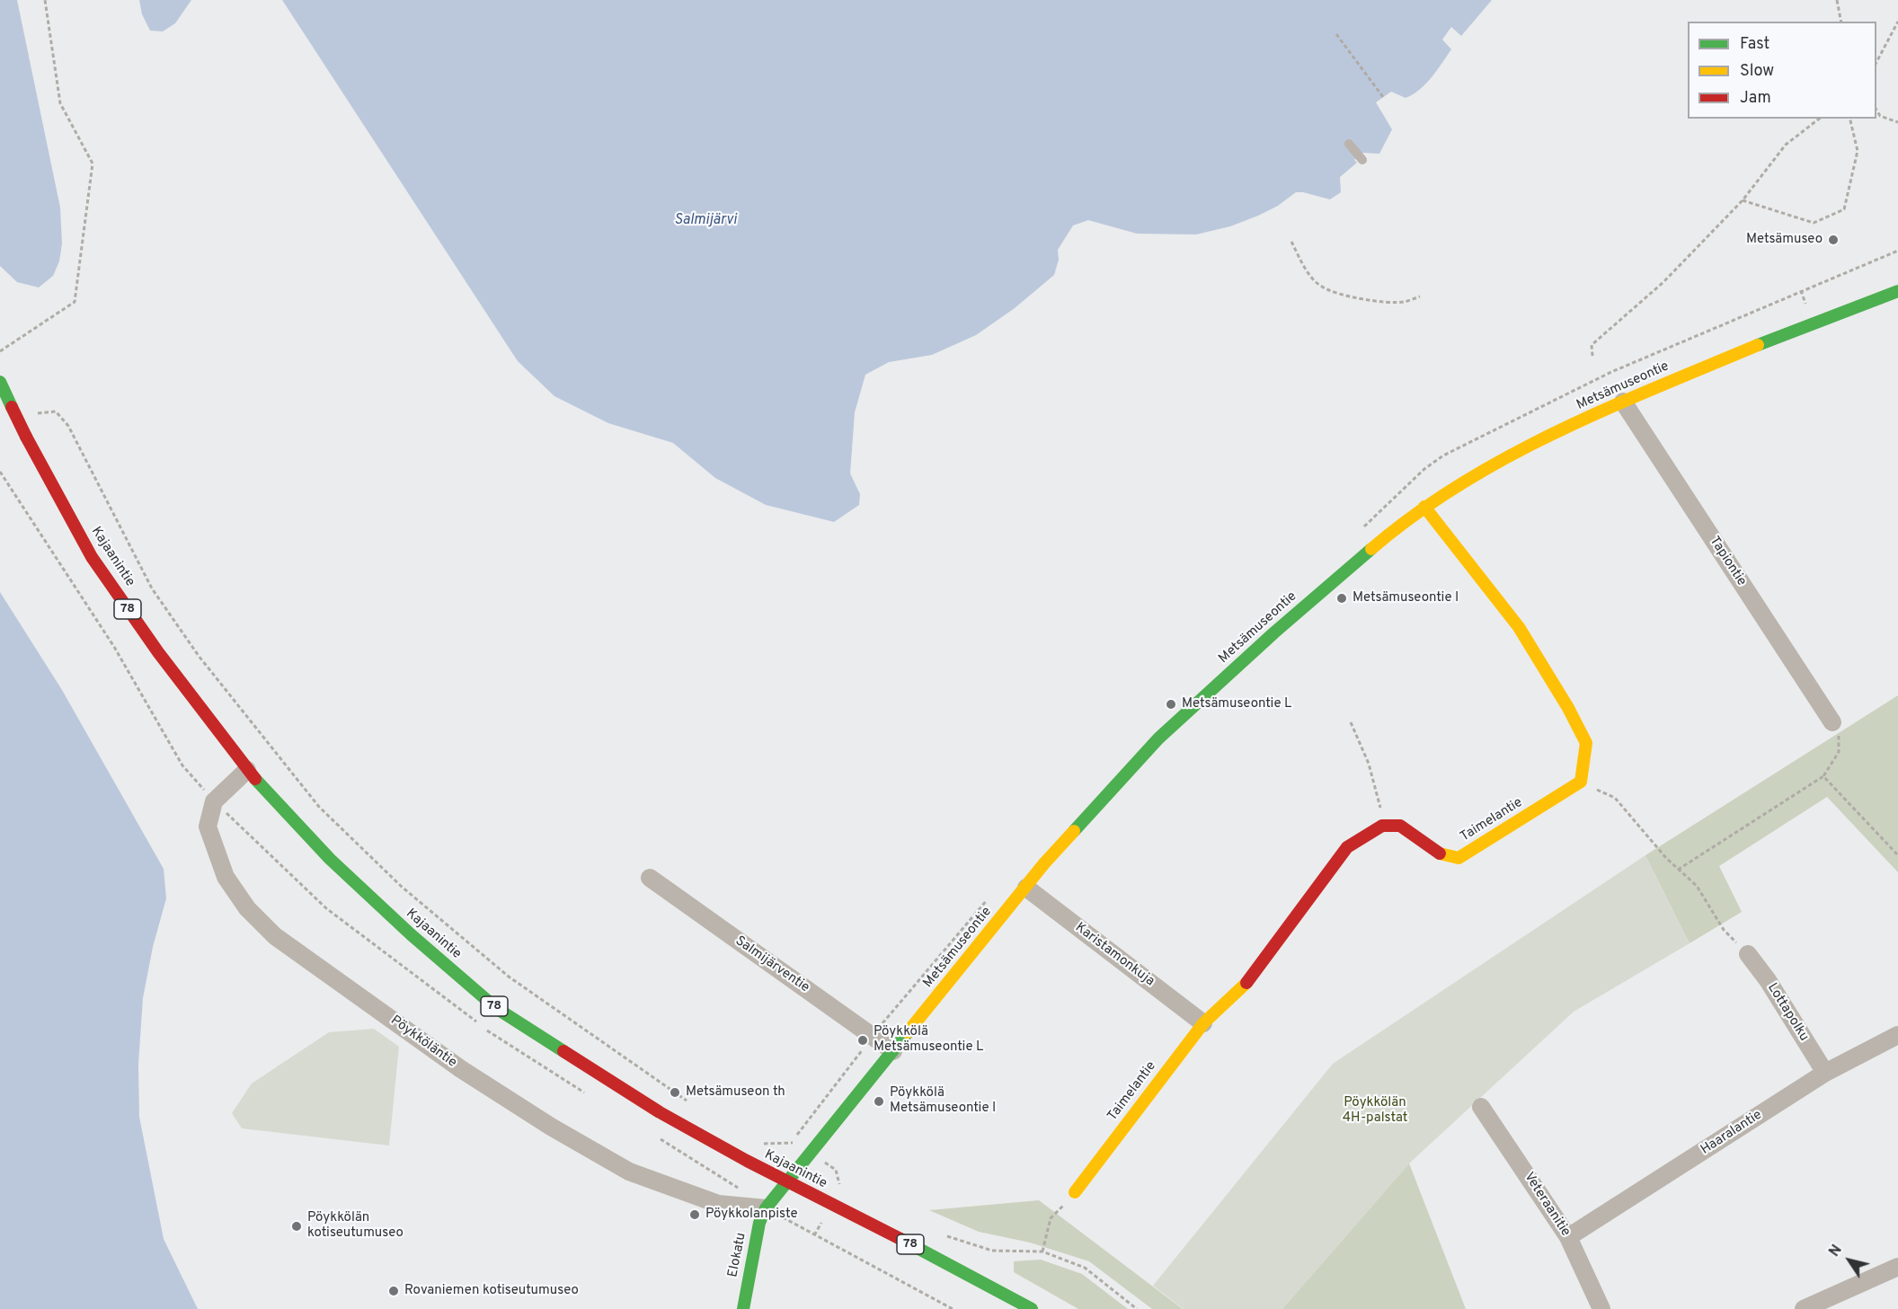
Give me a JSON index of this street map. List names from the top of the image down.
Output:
{
  "streets": {
    "street": [
      "Metsämuseontie",
      "Kajaanintie",
      "Tapiontie",
      "78",
      "Taimelantie",
      "Karistamonkuja",
      "Salmijärventie",
      "Lottapolku",
      "Pöykköläntie",
      "Haaralantie",
      "Veteraanitie",
      "Elokatu"
    ]
  },
  "crossings": [
    ["Metsämuseontie", "Kajaanintie"],
    ["Metsämuseontie", "Tapiontie"],
    ["Metsämuseontie", "Karistamonkuja"],
    ["Metsämuseontie", "Salmijärventie"],
    ["Metsämuseontie", "Elokatu"],
    ["Kajaanintie", "Pöykköläntie"],
    ["Kajaanintie", "Elokatu"],
    ["Taimelantie", "Karistamonkuja"],
    ["Lottapolku", "Haaralantie"],
    ["Pöykköläntie", "Elokatu"],
    ["Haaralantie", "Veteraanitie"]
  ],
  "water": ["Salmijärvi"],
  "parks": ["Pöykkölän 4H-palstat"],
  "places": [
    "Metsämuseo",
    "Metsämuseontie I",
    "Metsämuseontie L",
    "Pöykkölä Metsämuseontie L",
    "Metsämuseon th",
    "Pöykkölä Metsämuseontie I",
    "Pöykkolanpiste",
    "Pöykkölän kotiseutumuseo",
    "Rovaniemen kotiseutumuseo"
  ],
  "legend": ["Fast", "Slow", "Jam"],
  "north": "top left"
}
